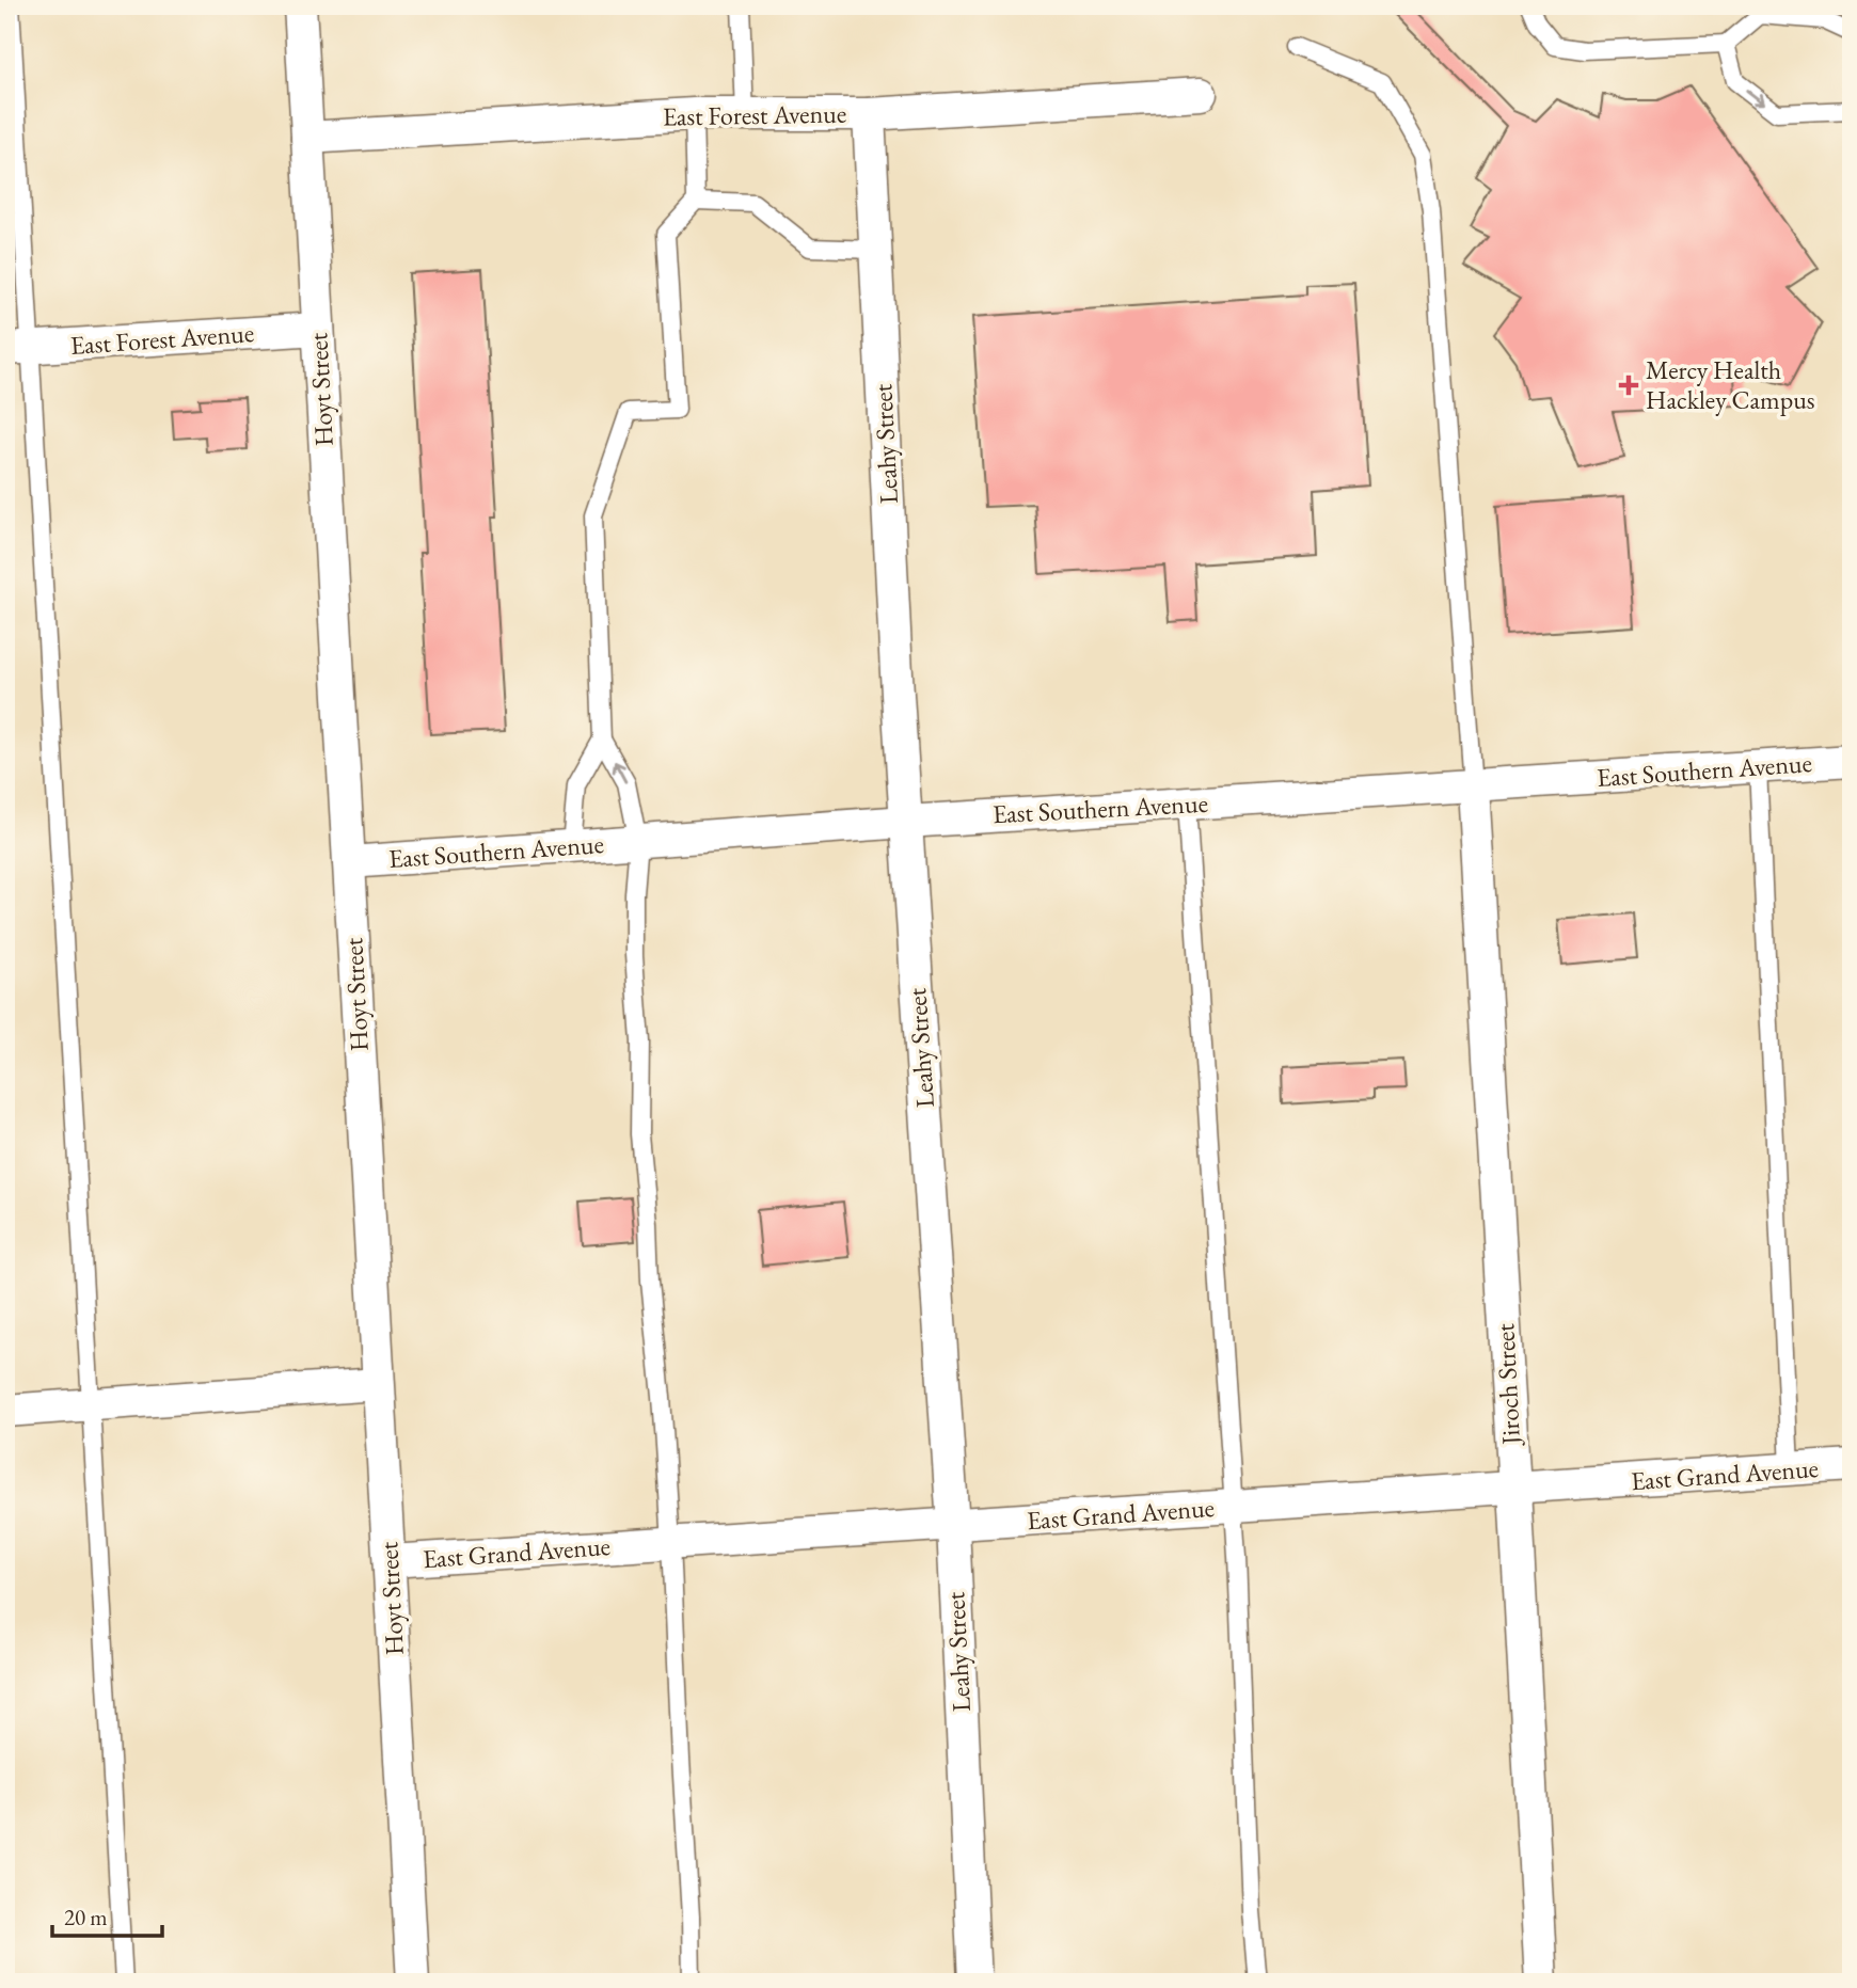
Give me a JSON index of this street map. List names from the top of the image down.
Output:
{
  "streets": {
    "street": [
      "East Forest Avenue",
      "Hoyt Street",
      "Leahy Street",
      "East Southern Avenue",
      "Jiroch Street",
      "East Grand Avenue"
    ]
  },
  "crossings": [
    ["East Forest Avenue", "Hoyt Street"],
    ["East Forest Avenue", "Leahy Street"],
    ["Hoyt Street", "East Southern Avenue"],
    ["Hoyt Street", "East Grand Avenue"],
    ["Leahy Street", "East Southern Avenue"],
    ["Leahy Street", "East Grand Avenue"],
    ["East Southern Avenue", "Jiroch Street"],
    ["Jiroch Street", "East Grand Avenue"]
  ],
  "places": {
    "health": ["Mercy Health Hackley Campus"]
  },
  "scale_bar": "20 m"
}
